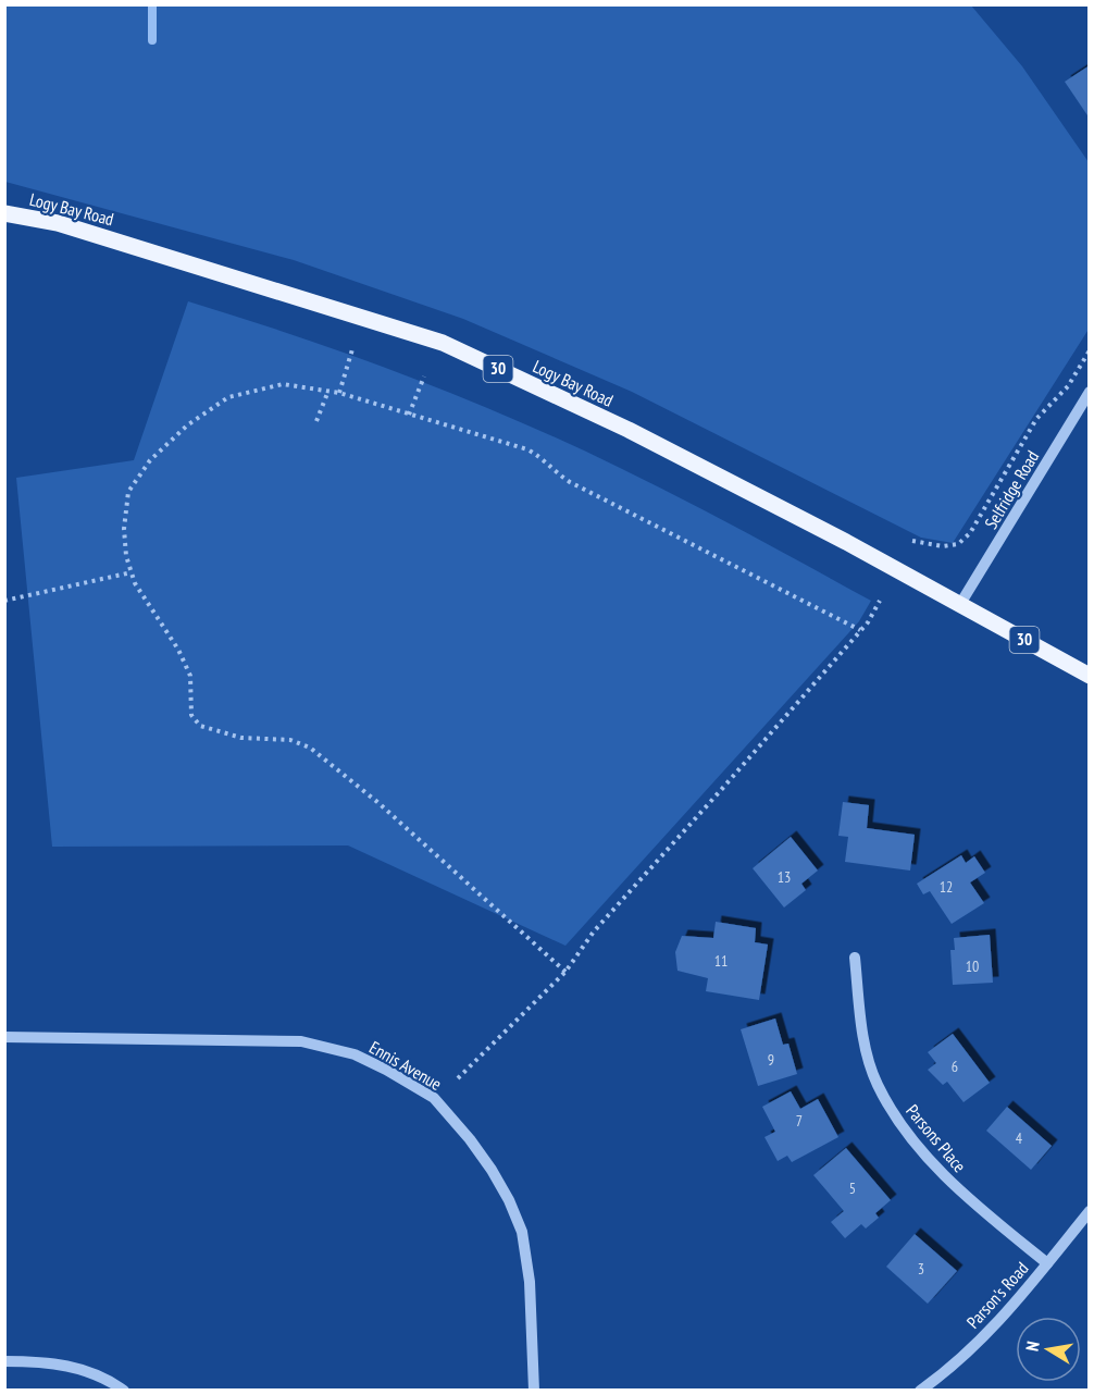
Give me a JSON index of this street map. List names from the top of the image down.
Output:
{
  "streets": {
    "main road": ["Logy Bay Road", "30"],
    "street": [
      "Selfridge Road",
      "Ennis Avenue",
      "Parsons Place",
      "Parson's Road"
    ]
  },
  "crossings": [
    ["Logy Bay Road", "Selfridge Road"],
    ["Parsons Place", "Parson's Road"]
  ],
  "house_numbers": [
    "13",
    "12",
    "11",
    "10",
    "9",
    "6",
    "7",
    "4",
    "5",
    "3"
  ],
  "north": "left"
}
